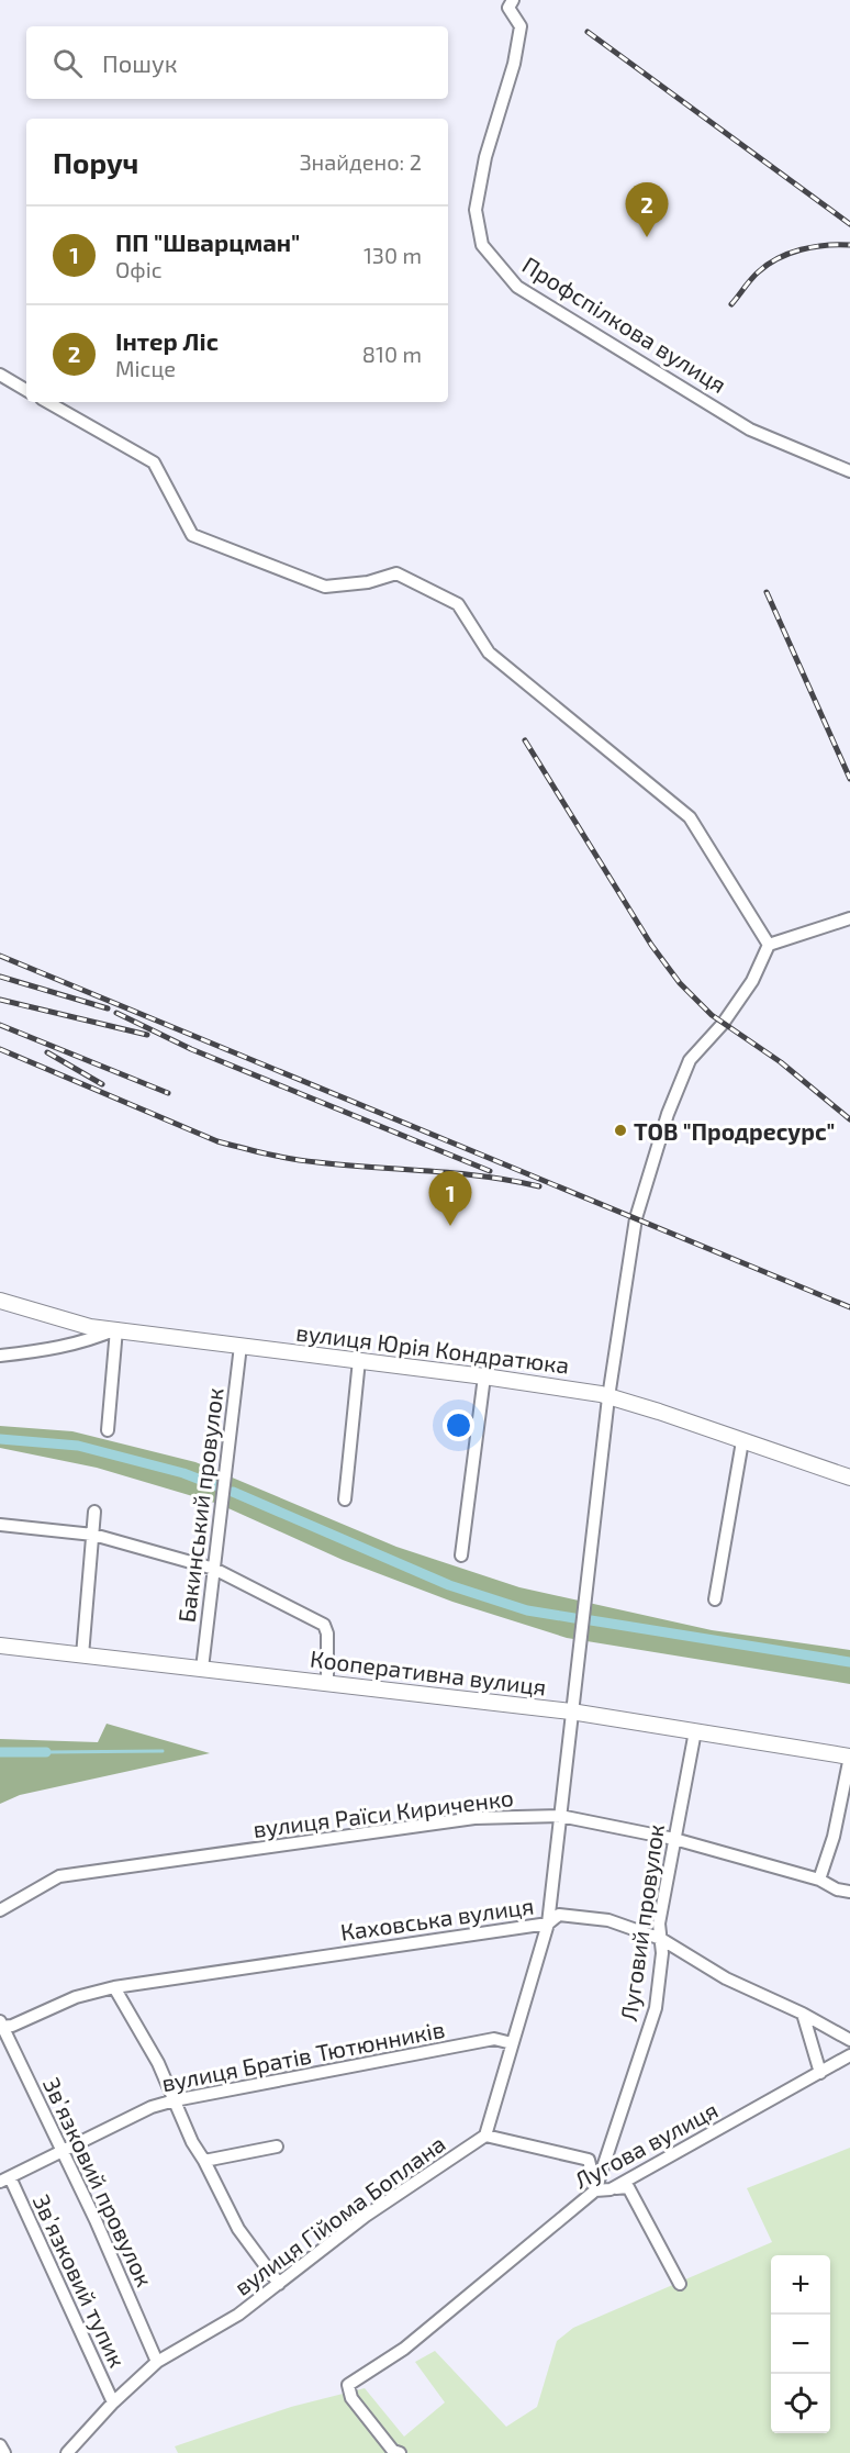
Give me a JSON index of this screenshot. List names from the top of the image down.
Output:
{
  "streets": {
    "street": [
      "Профспілкова вулиця",
      "вулиця Юрія Кондратюка",
      "Бакинський провулок",
      "Кооперативна вулиця",
      "вулиця Раїси Кириченко",
      "Каховська вулиця",
      "Луговий провулок",
      "вулиця Братів Тютюнників",
      "Лугова вулиця",
      "Звʼязковий провулок",
      "вулиця Гійома Боплана",
      "Звʼязковий тупик"
    ]
  },
  "crossings": [
    ["вулиця Юрія Кондратюка", "Бакинський провулок"],
    ["Бакинський провулок", "Кооперативна вулиця"],
    ["Кооперативна вулиця", "Луговий провулок"],
    ["вулиця Раїси Кириченко", "Луговий провулок"],
    ["Каховська вулиця", "Луговий провулок"],
    ["Каховська вулиця", "Звʼязковий провулок"],
    ["Луговий провулок", "Лугова вулиця"],
    ["вулиця Братів Тютюнників", "Звʼязковий провулок"],
    ["вулиця Братів Тютюнників", "Звʼязковий тупик"],
    ["Звʼязковий провулок", "вулиця Гійома Боплана"],
    ["вулиця Гійома Боплана", "Звʼязковий тупик"]
  ],
  "places": ["ТОВ \"Продресурс\""],
  "page": {
    "search": "Пошук",
    "heading": ["Поруч", "Знайдено: 2"],
    "pins": ["2", "1"],
    "list": [
      {
        "mark": "1",
        "name": "ПП \"Шварцман\"",
        "note": "Офіс",
        "value": "130 m"
      },
      {
        "mark": "2",
        "name": "Інтер Ліс",
        "note": "Місце",
        "value": "810 m"
      }
    ],
    "map_buttons": ["+", "−"]
  }
}
